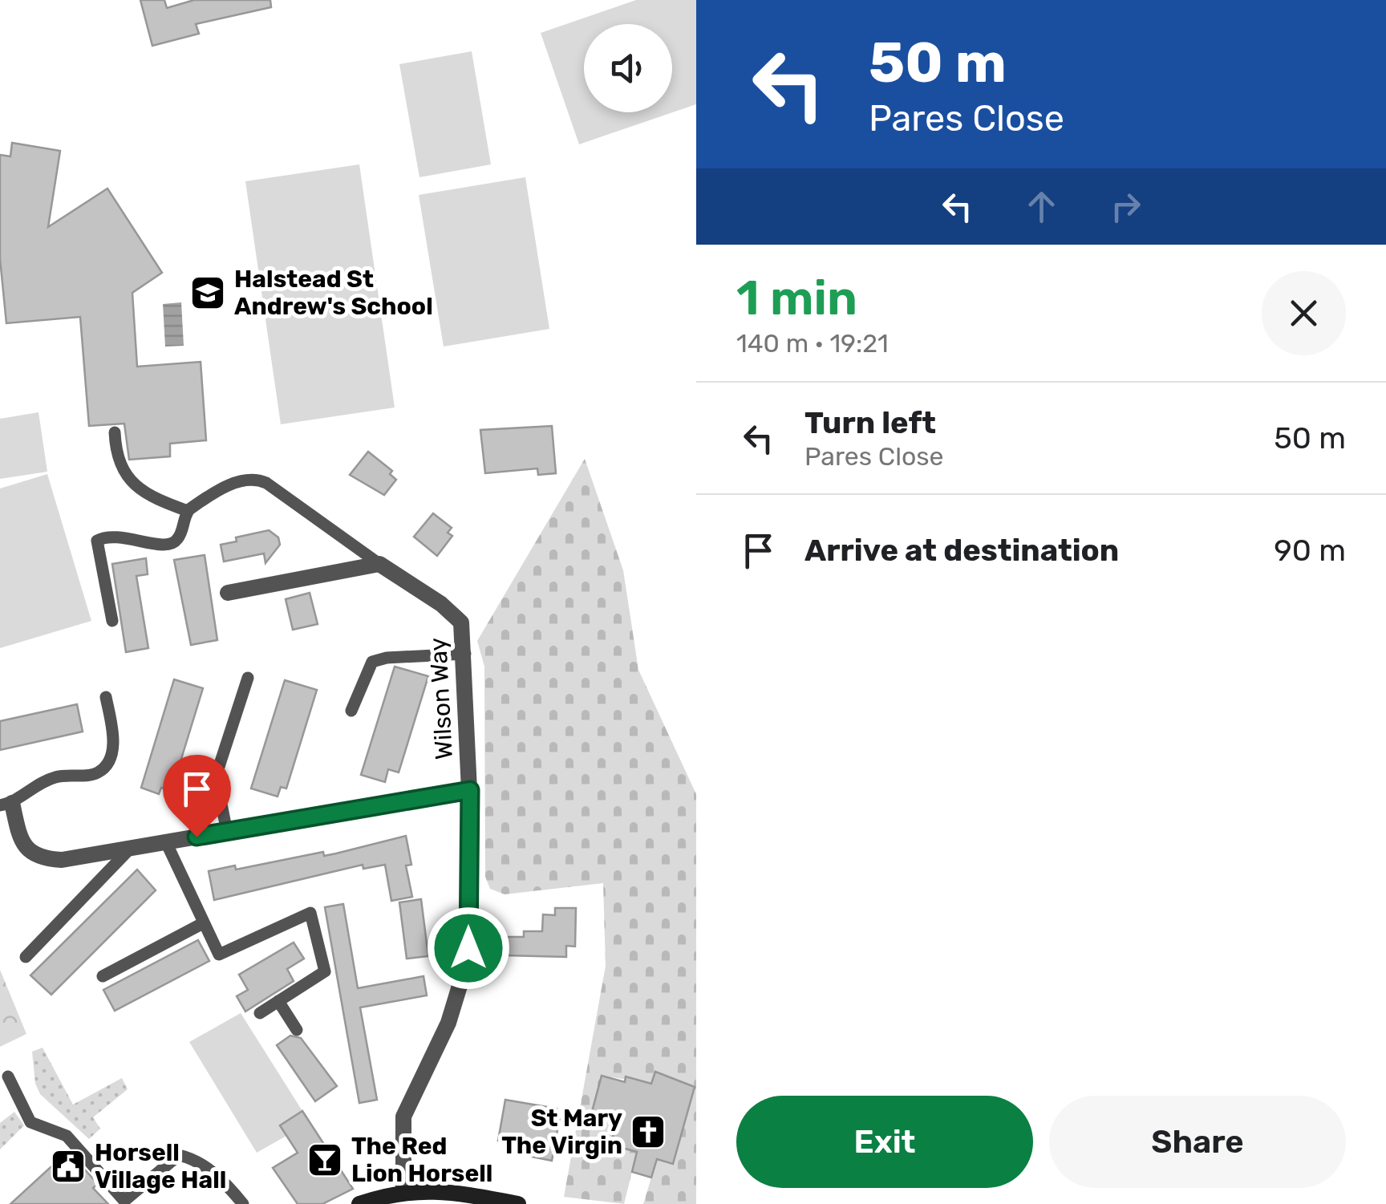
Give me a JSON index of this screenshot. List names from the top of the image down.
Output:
{
  "streets": {
    "street": ["Wilson Way"]
  },
  "places": {
    "school or university": ["Halstead St Andrew's School"],
    "church": ["St Mary The Virgin"],
    "bar": ["The Red Lion Horsell"],
    "public building": ["Horsell Village Hall"]
  },
  "page": {
    "turn": ["50 m", "Pares Close"],
    "heading": ["1 min", "140 m · 19:21"],
    "list": [
      {
        "name": "Turn left",
        "note": "Pares Close",
        "value": "50 m"
      },
      {
        "name": "Arrive at destination",
        "value": "90 m"
      }
    ],
    "buttons": ["Exit", "Share"]
  }
}
